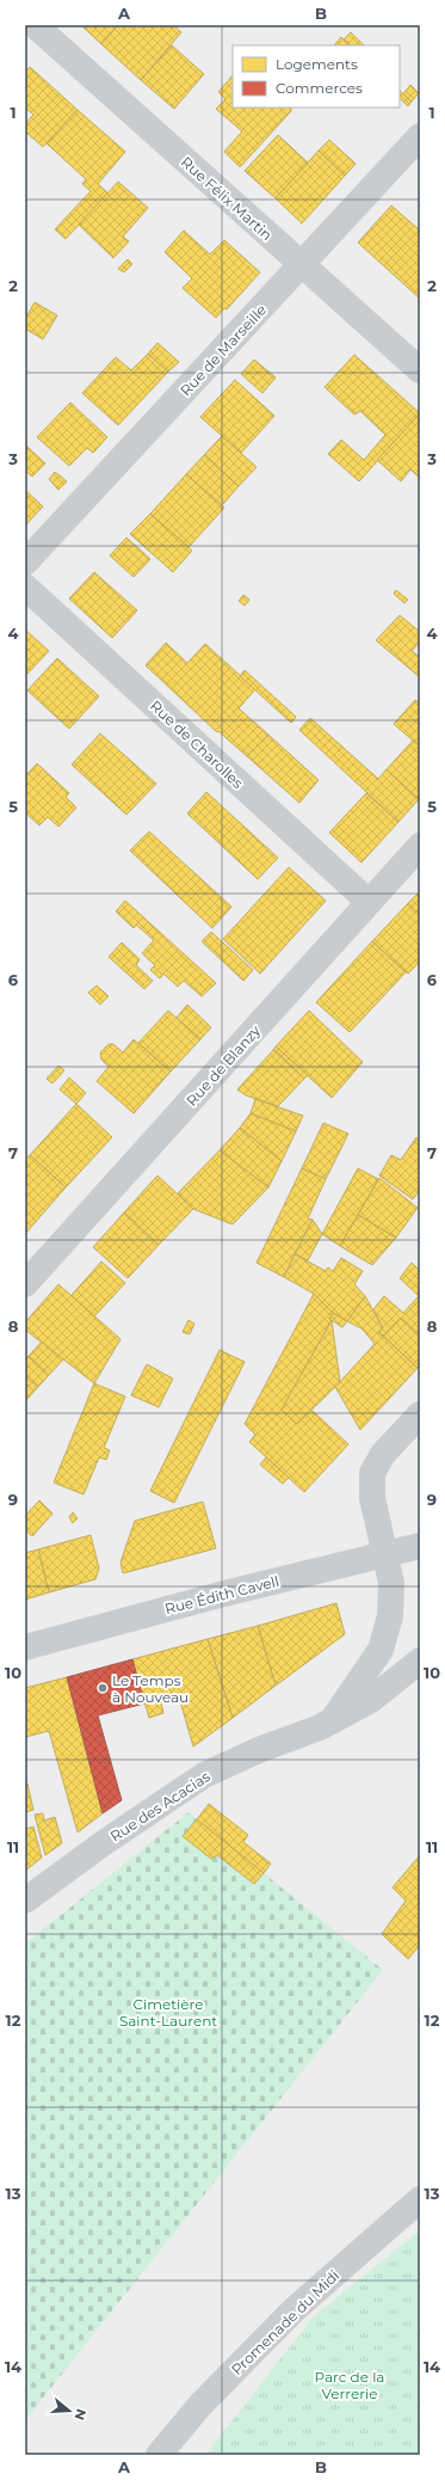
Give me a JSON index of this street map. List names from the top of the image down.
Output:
{
  "streets": {
    "street": [
      "Rue Félix Martin",
      "Rue de Marseille",
      "Rue de Charolles",
      "Rue de Blanzy",
      "Rue Édith Cavell",
      "Rue des Acacias",
      "Promenade du Midi"
    ]
  },
  "crossings": [
    ["Rue Félix Martin", "Rue de Marseille"],
    ["Rue de Charolles", "Rue de Blanzy"]
  ],
  "parks": ["Cimetière Saint-Laurent", "Parc de la Verrerie"],
  "places": ["Le Temps à Nouveau"],
  "legend": ["Logements", "Commerces"],
  "north": "right",
  "grid": {
    "columns": ["A", "B"],
    "rows": [
      "1",
      "2",
      "3",
      "4",
      "5",
      "6",
      "7",
      "8",
      "9",
      "10",
      "11",
      "12",
      "13",
      "14"
    ]
  }
}
